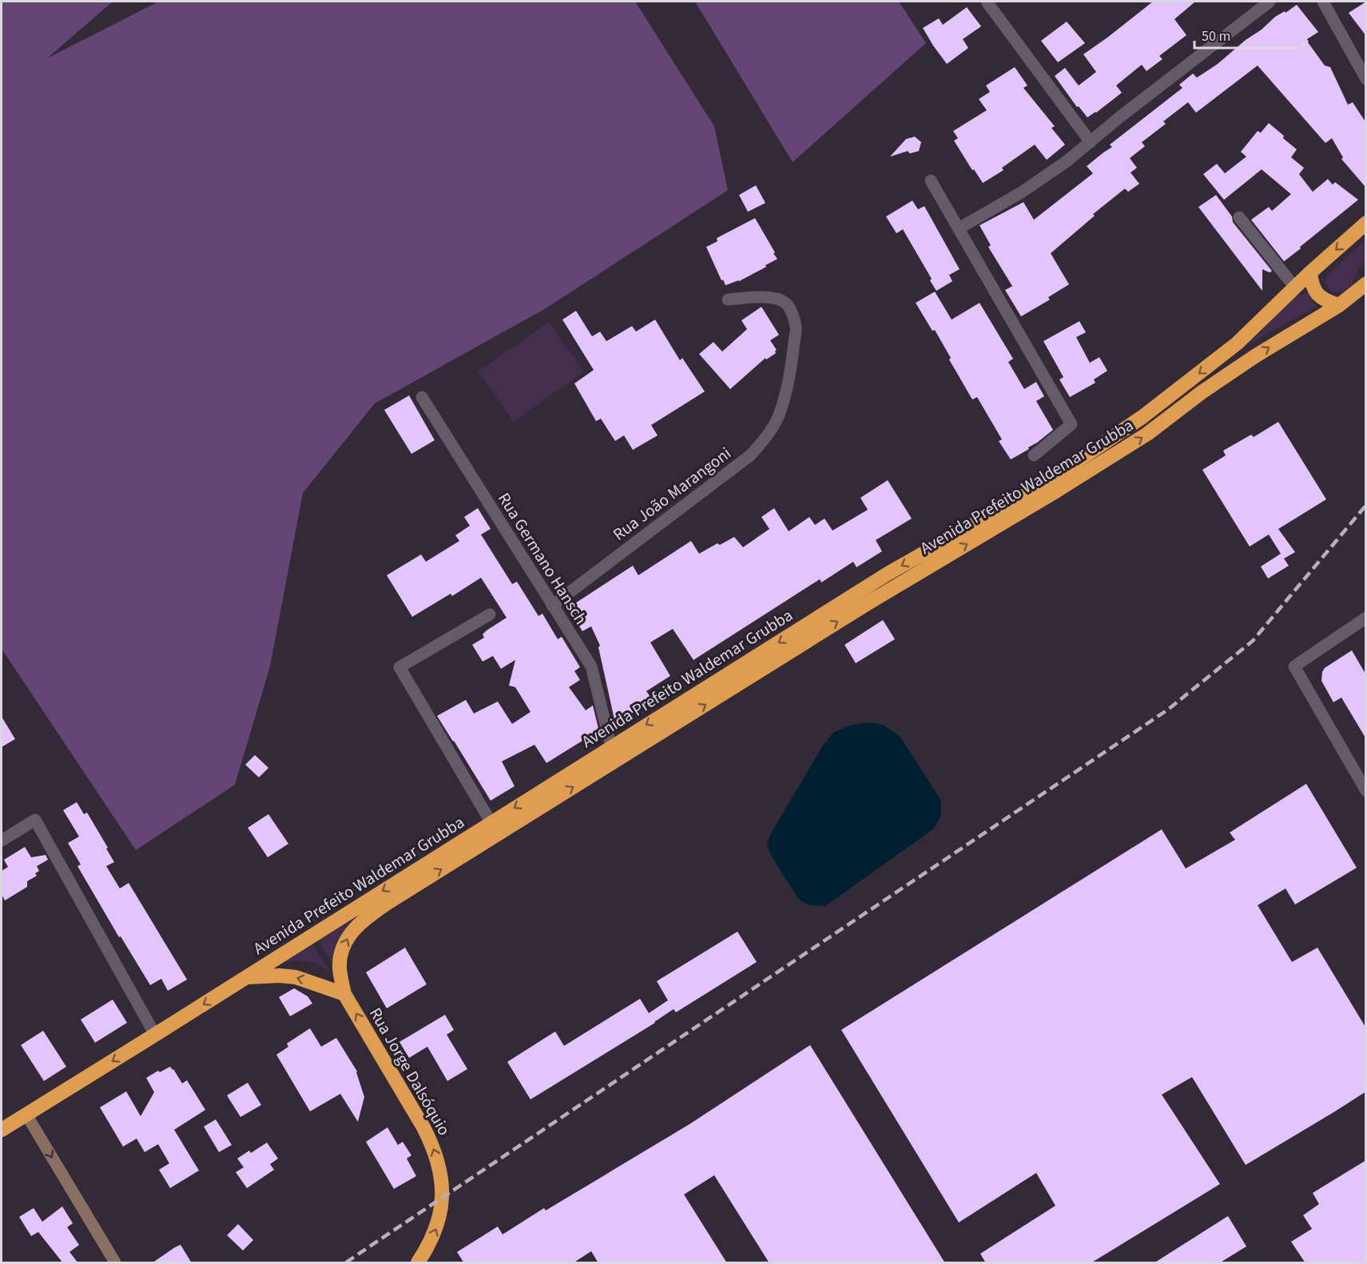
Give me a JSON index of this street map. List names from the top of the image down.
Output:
{
  "streets": {
    "highway": ["Avenida Prefeito Waldemar Grubba", "Rua Jorge Dalsóquio"],
    "street": ["Rua João Marangoni", "Rua Germano Hansch"]
  },
  "crossings": [
    ["Avenida Prefeito Waldemar Grubba", "Rua Germano Hansch"],
    ["Avenida Prefeito Waldemar Grubba", "Rua Jorge Dalsóquio"],
    ["Rua João Marangoni", "Rua Germano Hansch"]
  ],
  "one_way": ["Rua Jorge Dalsóquio"],
  "scale_bar": "50 m"
}
